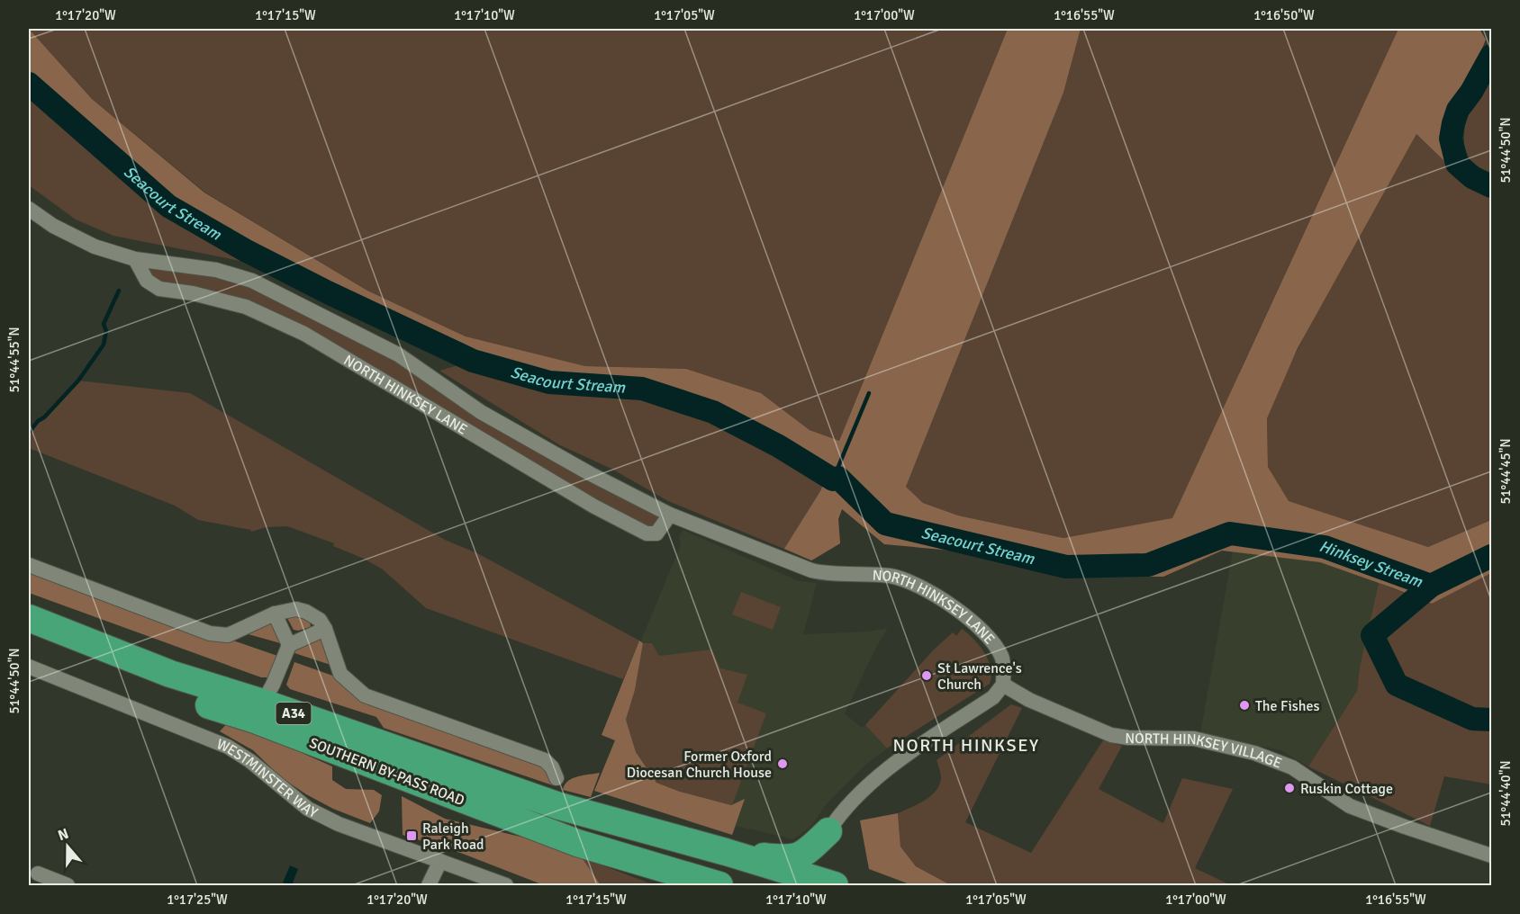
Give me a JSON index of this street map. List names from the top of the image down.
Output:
{
  "streets": {
    "highway": ["A34", "SOUTHERN BY-PASS ROAD"],
    "street": ["NORTH HINKSEY LANE", "NORTH HINKSEY VILLAGE", "WESTMINSTER WAY"]
  },
  "crossings": [
    ["NORTH HINKSEY LANE", "NORTH HINKSEY VILLAGE"]
  ],
  "districts": ["NORTH HINKSEY"],
  "water": ["Seacourt Stream", "Hinksey Stream"],
  "places": {
    "other": [
      "St Lawrence's Church",
      "The Fishes",
      "Former Oxford Diocesan Church House",
      "Ruskin Cottage"
    ],
    "transit": ["Raleigh Park Road"]
  },
  "north": "top",
  "coordinates": [
    "1°17'20\"W",
    "1°17'15\"W",
    "1°17'10\"W",
    "1°17'05\"W",
    "1°17'00\"W",
    "1°16'55\"W",
    "1°16'50\"W",
    "51°44'50\"N",
    "51°44'55\"N",
    "51°44'45\"N",
    "51°44'40\"N",
    "1°17'25\"W"
  ]
}
